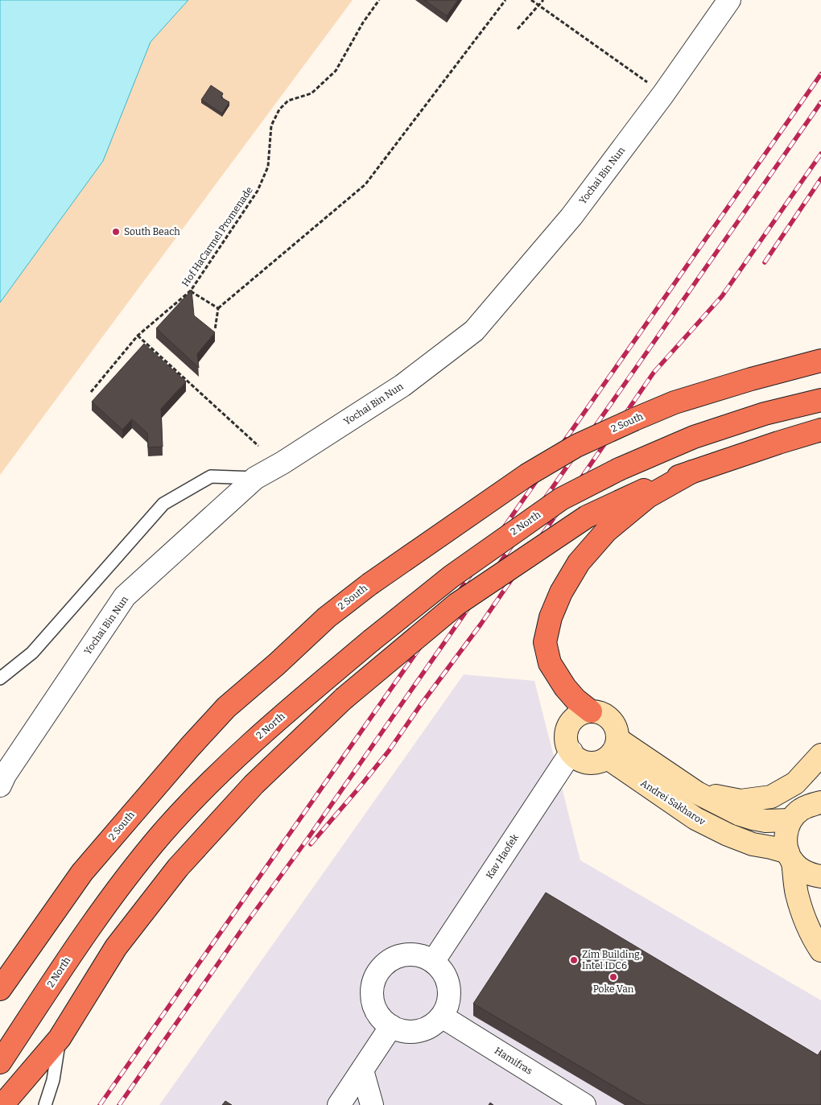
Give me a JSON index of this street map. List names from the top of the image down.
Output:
{
  "streets": {
    "highway": ["2 South", "2 North"],
    "street": [
      "Yochai Bin Nun",
      "Andrei Sakharov",
      "Kav Haofek",
      "Hamifras"
    ],
    "path": ["Hof HaCarmel Promenade"]
  },
  "crossings": [
    ["Andrei Sakharov", "Kav Haofek"],
    ["Kav Haofek", "Hamifras"]
  ],
  "places": ["South Beach", "Zim Building, Intel IDC6", "Poke Van"]
}
